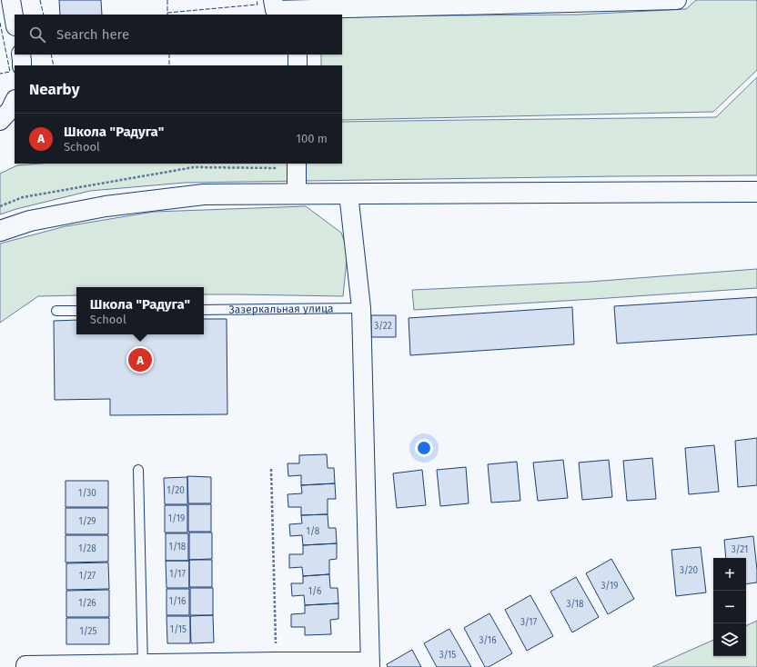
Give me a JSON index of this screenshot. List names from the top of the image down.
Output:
{
  "streets": {
    "lane": ["Зазеркальная улица"]
  },
  "house_numbers": [
    "3/22",
    "1/20",
    "1/30",
    "1/19",
    "1/29",
    "1/8",
    "1/18",
    "1/28",
    "3/21",
    "3/20",
    "1/17",
    "1/27",
    "3/19",
    "1/6",
    "1/16",
    "1/26",
    "3/18",
    "3/17",
    "1/15",
    "1/25",
    "3/16",
    "3/15"
  ],
  "page": {
    "search": "Search here",
    "heading": "Nearby",
    "list": [
      {
        "mark": "A",
        "name": "Школа \"Радуга\"",
        "note": "School",
        "value": "100 m"
      }
    ],
    "popup": ["Школа \"Радуга\"", "School"],
    "pins": "A",
    "map_buttons": ["+", "−"]
  }
}
